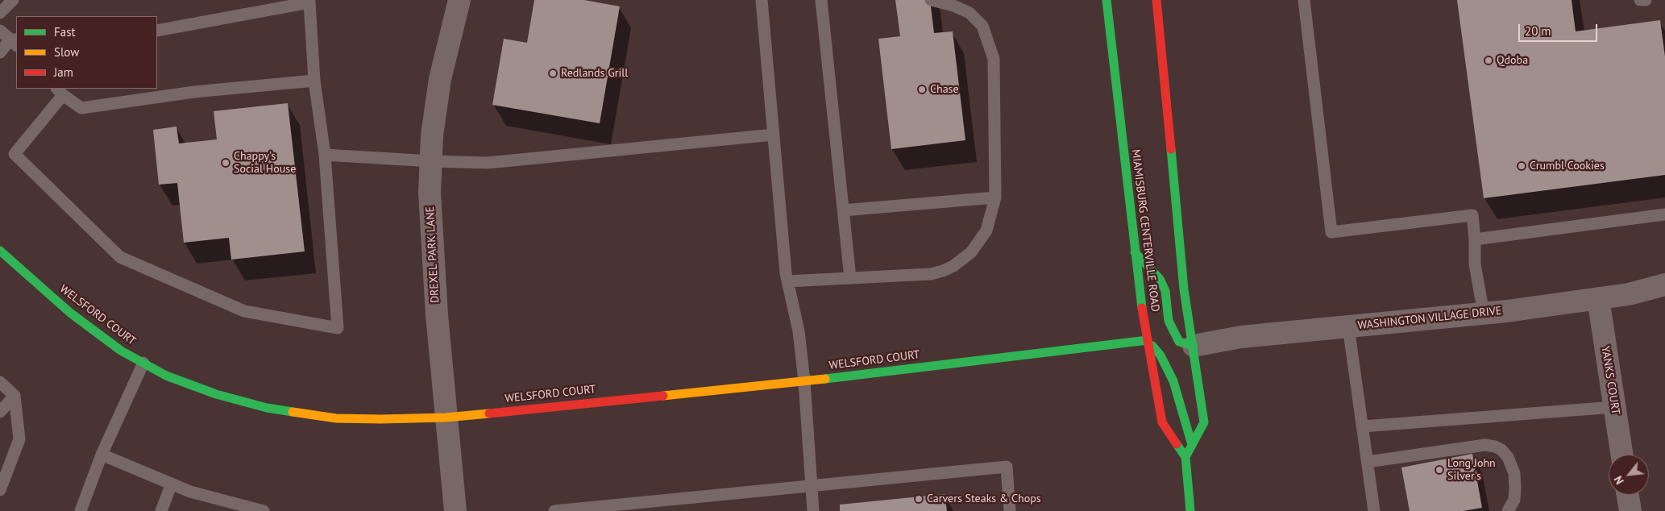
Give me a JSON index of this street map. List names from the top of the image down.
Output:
{
  "streets": {
    "main road": ["MIAMISBURG CENTERVILLE ROAD", "WELSFORD COURT"],
    "street": ["DREXEL PARK LANE", "WASHINGTON VILLAGE DRIVE", "YANKS COURT"]
  },
  "crossings": [
    ["MIAMISBURG CENTERVILLE ROAD", "WELSFORD COURT"],
    ["DREXEL PARK LANE", "WELSFORD COURT"],
    ["WASHINGTON VILLAGE DRIVE", "YANKS COURT"]
  ],
  "places": [
    "Qdoba",
    "Redlands Grill",
    "Chase",
    "Chappy's Social House",
    "Crumbl Cookies",
    "Long John Silver's",
    "Carvers Steaks & Chops"
  ],
  "legend": ["Fast", "Slow", "Jam"],
  "scale_bar": "20 m",
  "north": "bottom left"
}
